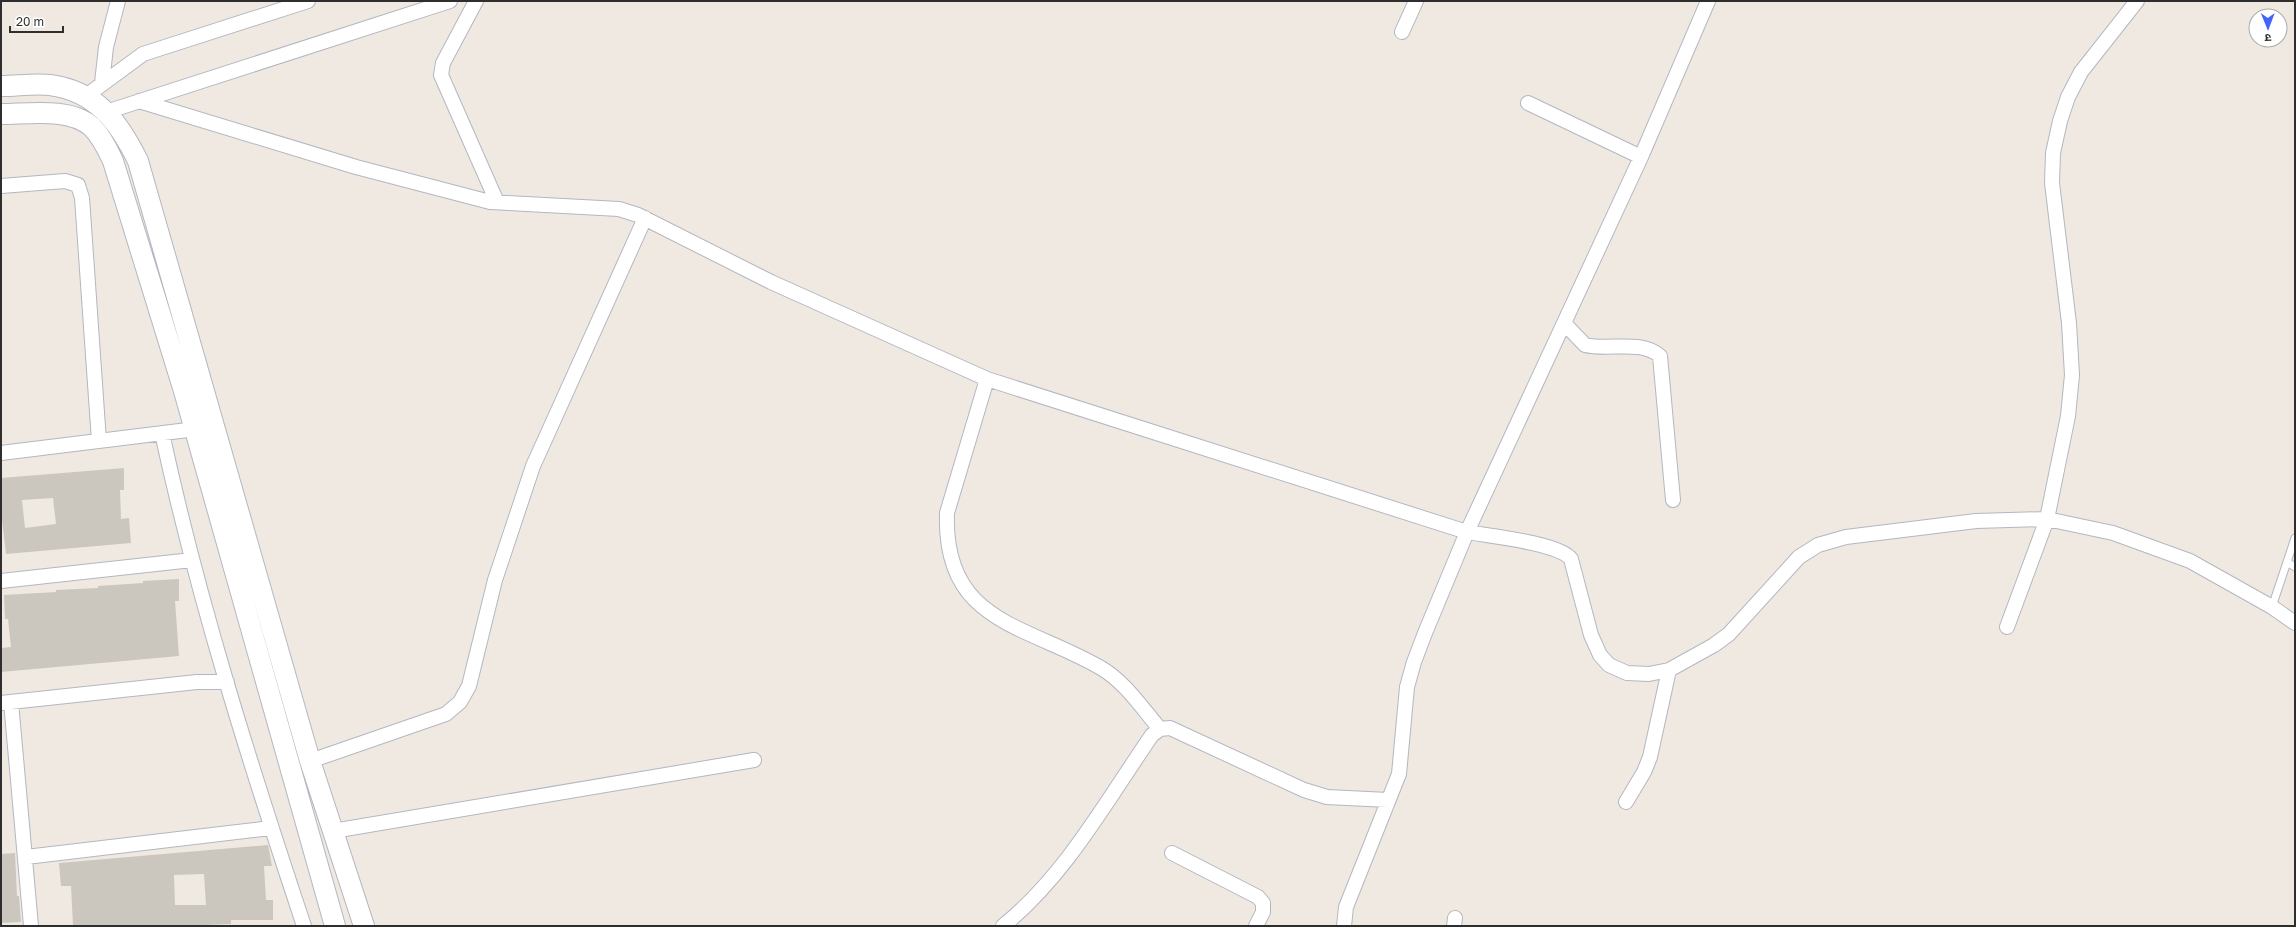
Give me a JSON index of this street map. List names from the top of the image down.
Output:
{
  "scale_bar": "20 m",
  "north": "bottom"
}
